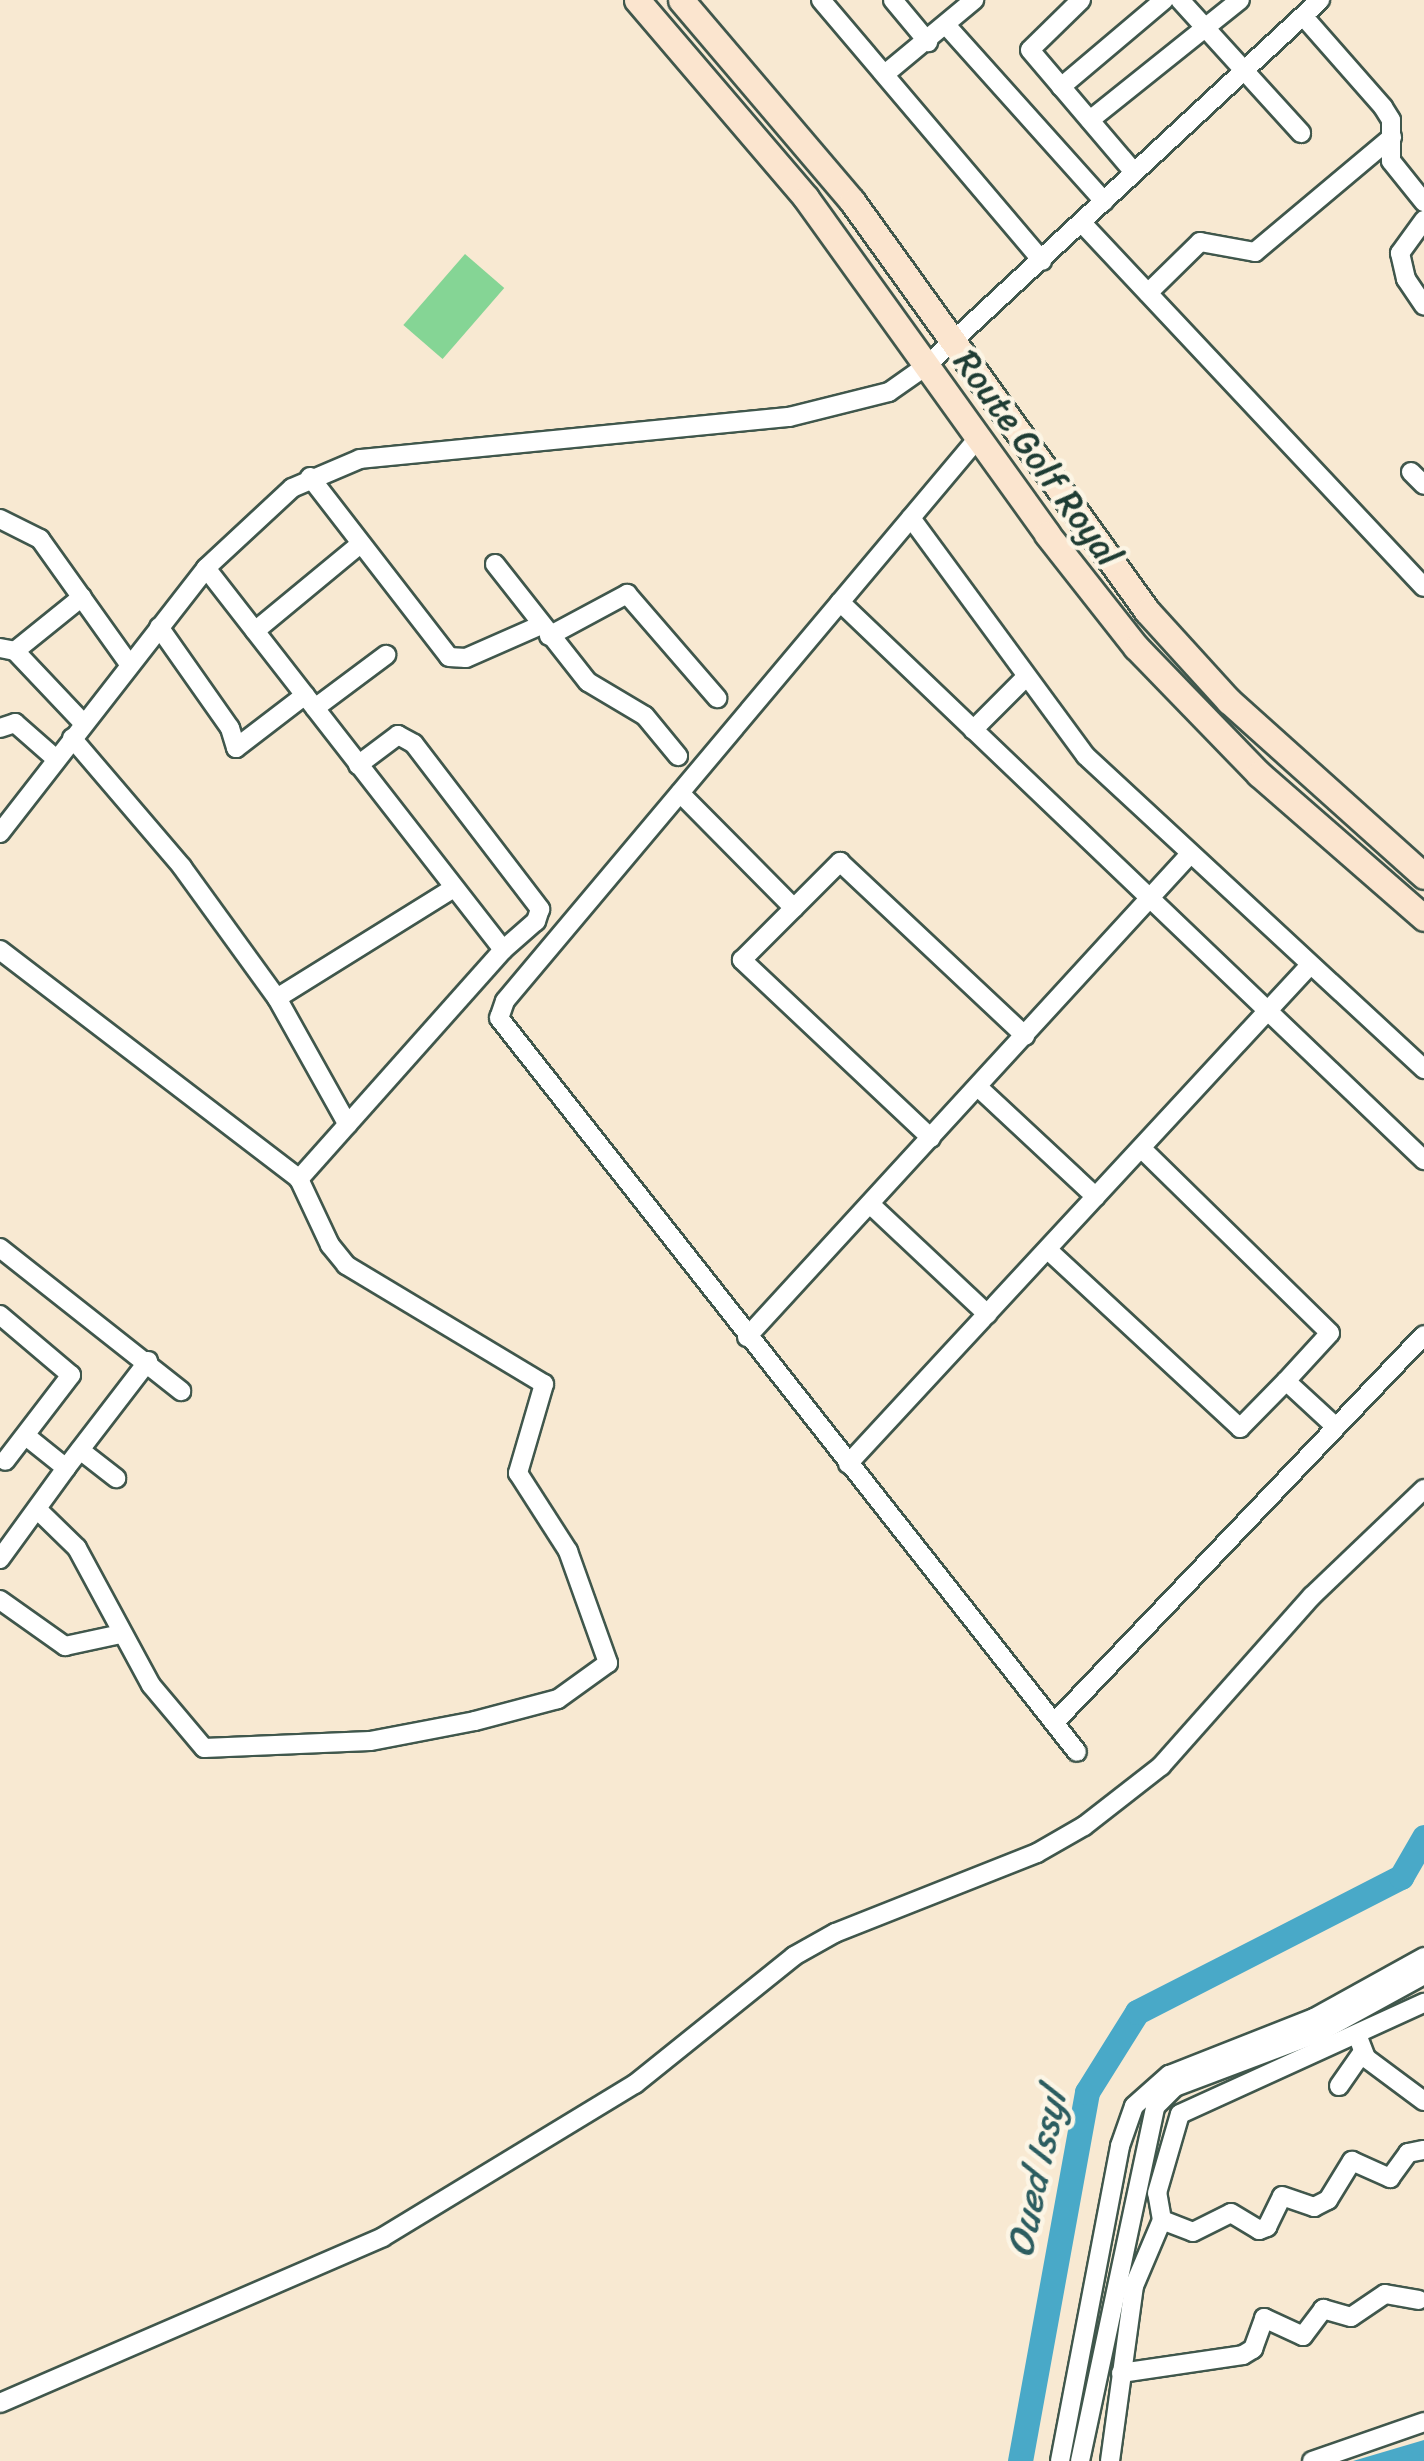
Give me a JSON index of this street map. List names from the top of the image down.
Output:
{
  "streets": {
    "street": ["Route Golf Royal"]
  },
  "water": ["Oued Issyl"]
}
